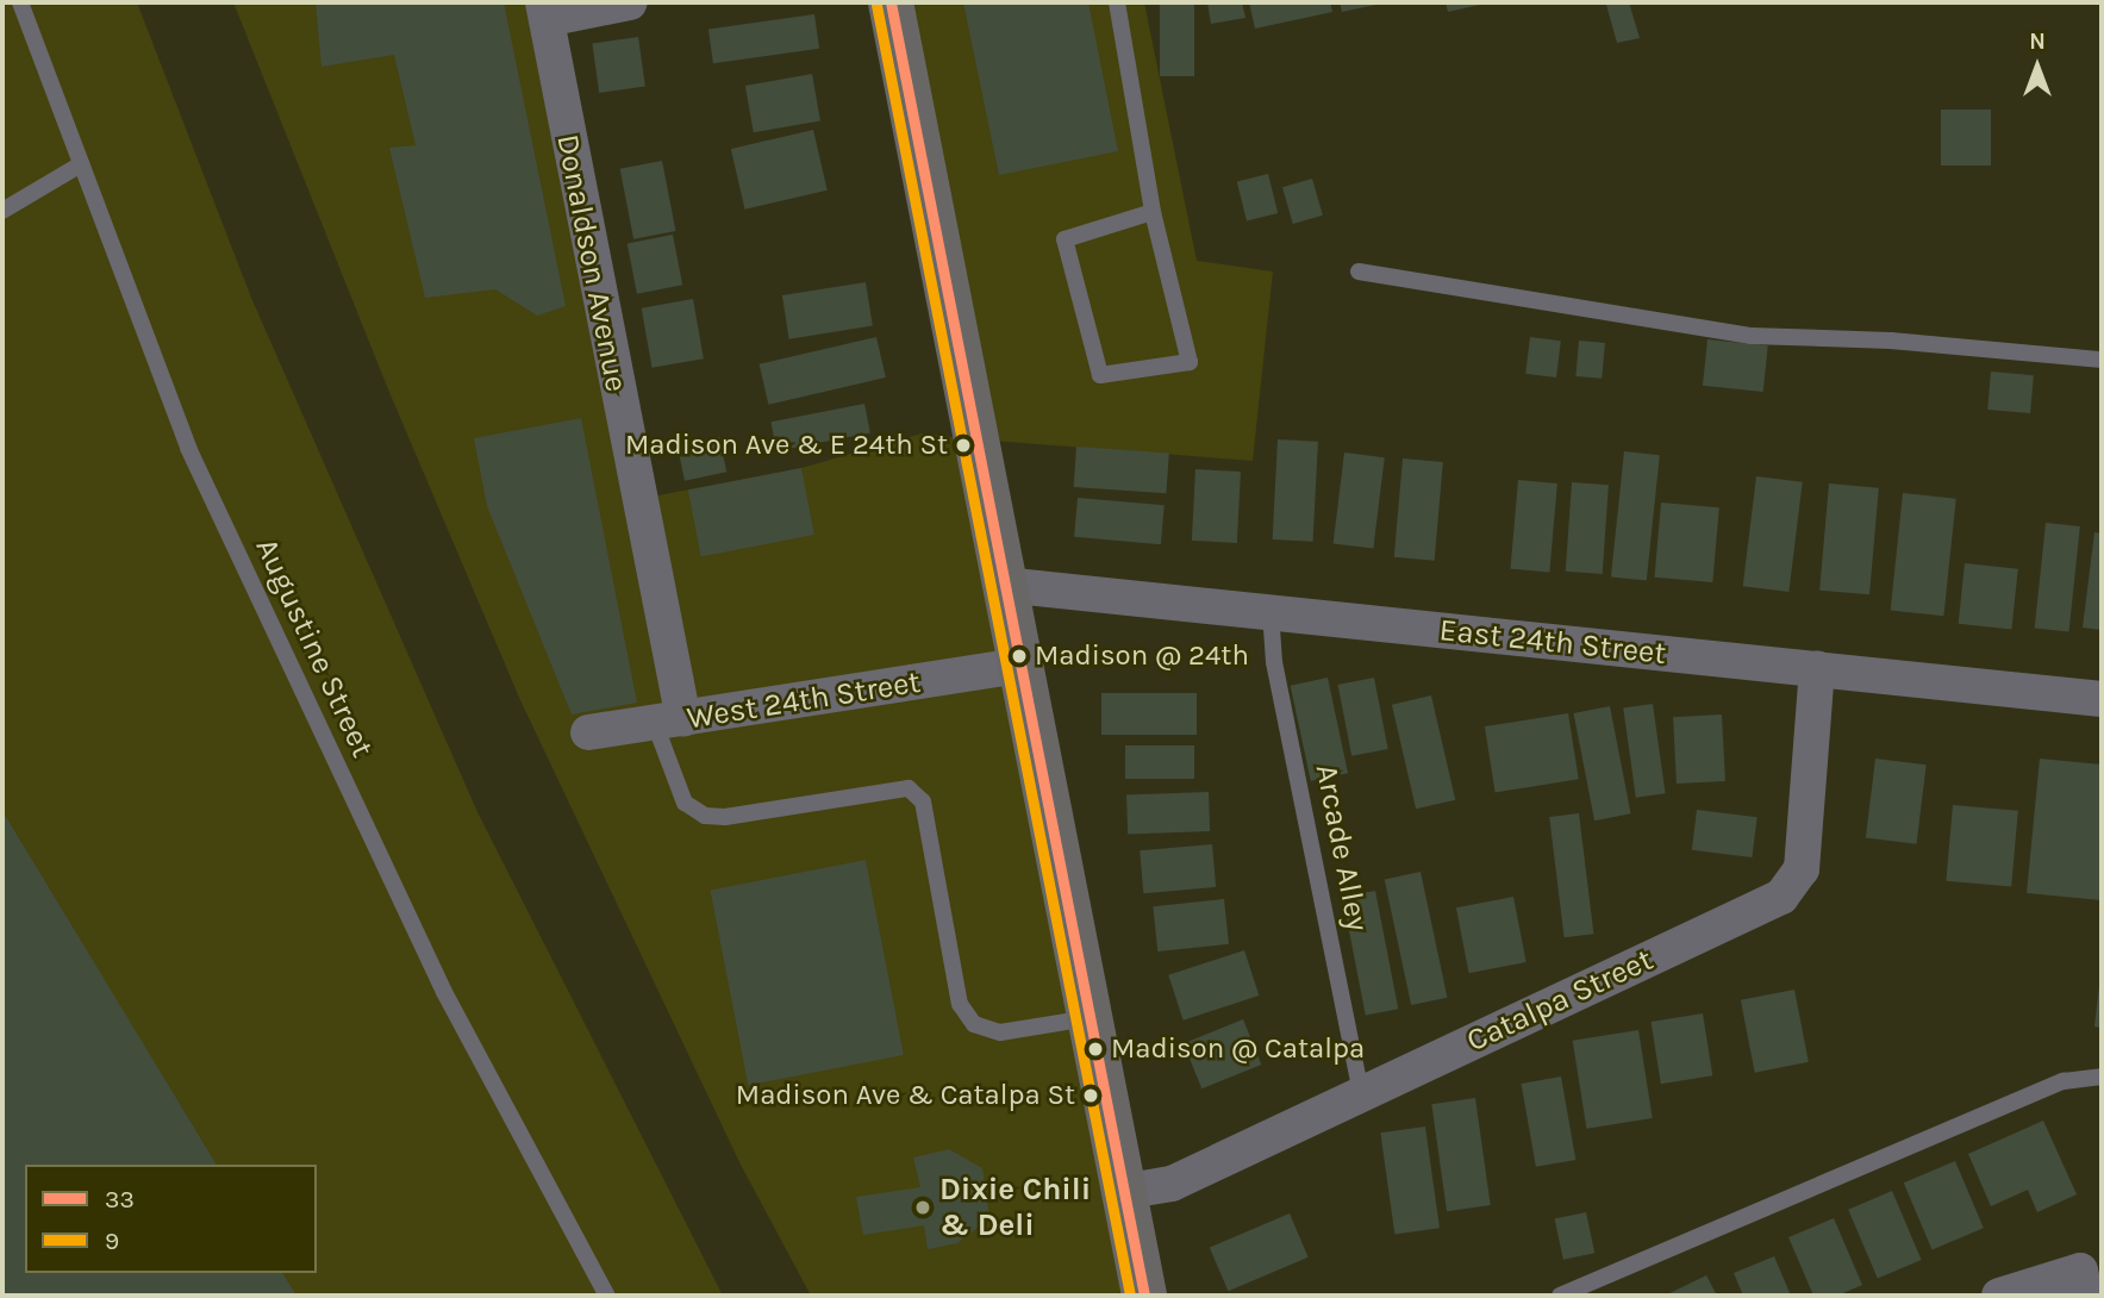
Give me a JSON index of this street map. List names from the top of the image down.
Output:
{
  "streets": {
    "street": [
      "Donaldson Avenue",
      "East 24th Street",
      "West 24th Street",
      "Catalpa Street"
    ],
    "lane": ["Augustine Street", "Arcade Alley"]
  },
  "crossings": [
    ["Donaldson Avenue", "West 24th Street"],
    ["East 24th Street", "Arcade Alley"],
    ["East 24th Street", "Catalpa Street"],
    ["Arcade Alley", "Catalpa Street"]
  ],
  "places": [
    "Madison Ave & E 24th St",
    "Madison @ 24th",
    "Madison @ Catalpa",
    "Madison Ave & Catalpa St",
    "Dixie Chili & Deli"
  ],
  "lines": ["transit line 33", "transit line 9"],
  "legend": ["33", "9"],
  "north": "top"
}
